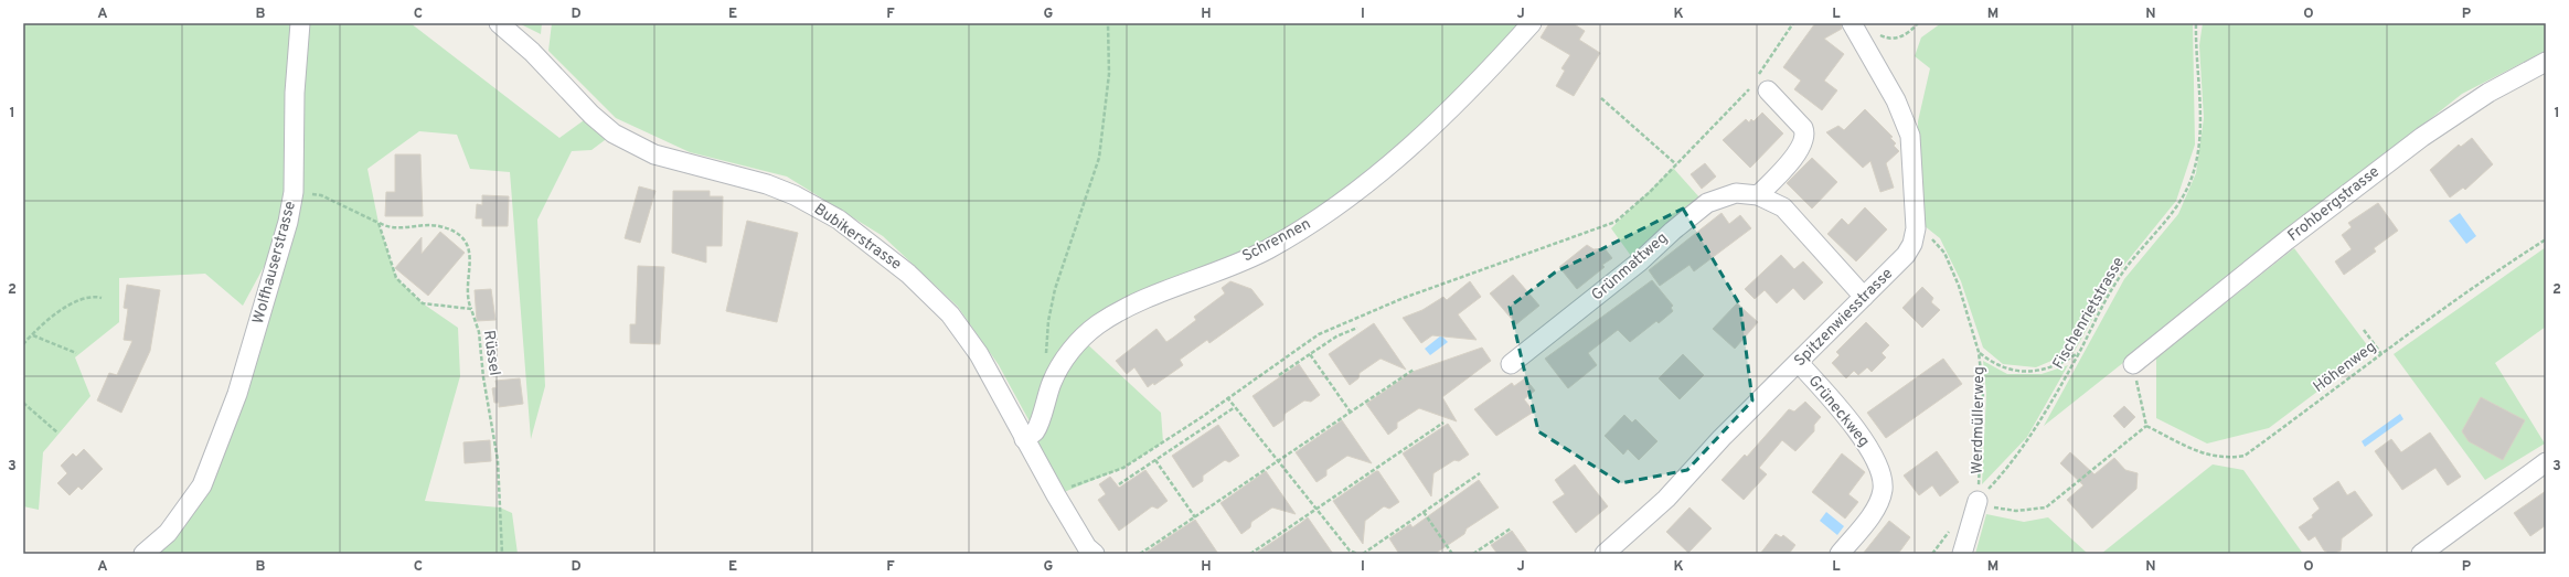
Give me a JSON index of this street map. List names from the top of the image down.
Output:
{
  "streets": {
    "street": [
      "Frohbergstrasse",
      "Bubikerstrasse",
      "Schrennen",
      "Wolfhauserstrasse",
      "Grünmattweg",
      "Spitzenwiesstrasse",
      "Grüneckweg"
    ],
    "path": [
      "Fischenrietstrasse",
      "Rüssel",
      "Höhenweg",
      "Werdmüllerweg"
    ]
  },
  "crossings": [
    ["Bubikerstrasse", "Schrennen"],
    ["Grünmattweg", "Spitzenwiesstrasse"],
    ["Fischenrietstrasse", "Werdmüllerweg"],
    ["Spitzenwiesstrasse", "Grüneckweg"]
  ],
  "grid": {
    "columns": [
      "A",
      "B",
      "C",
      "D",
      "E",
      "F",
      "G",
      "H",
      "I",
      "J",
      "K",
      "L",
      "M",
      "N",
      "O",
      "P"
    ],
    "rows": ["1", "2", "3"]
  }
}
